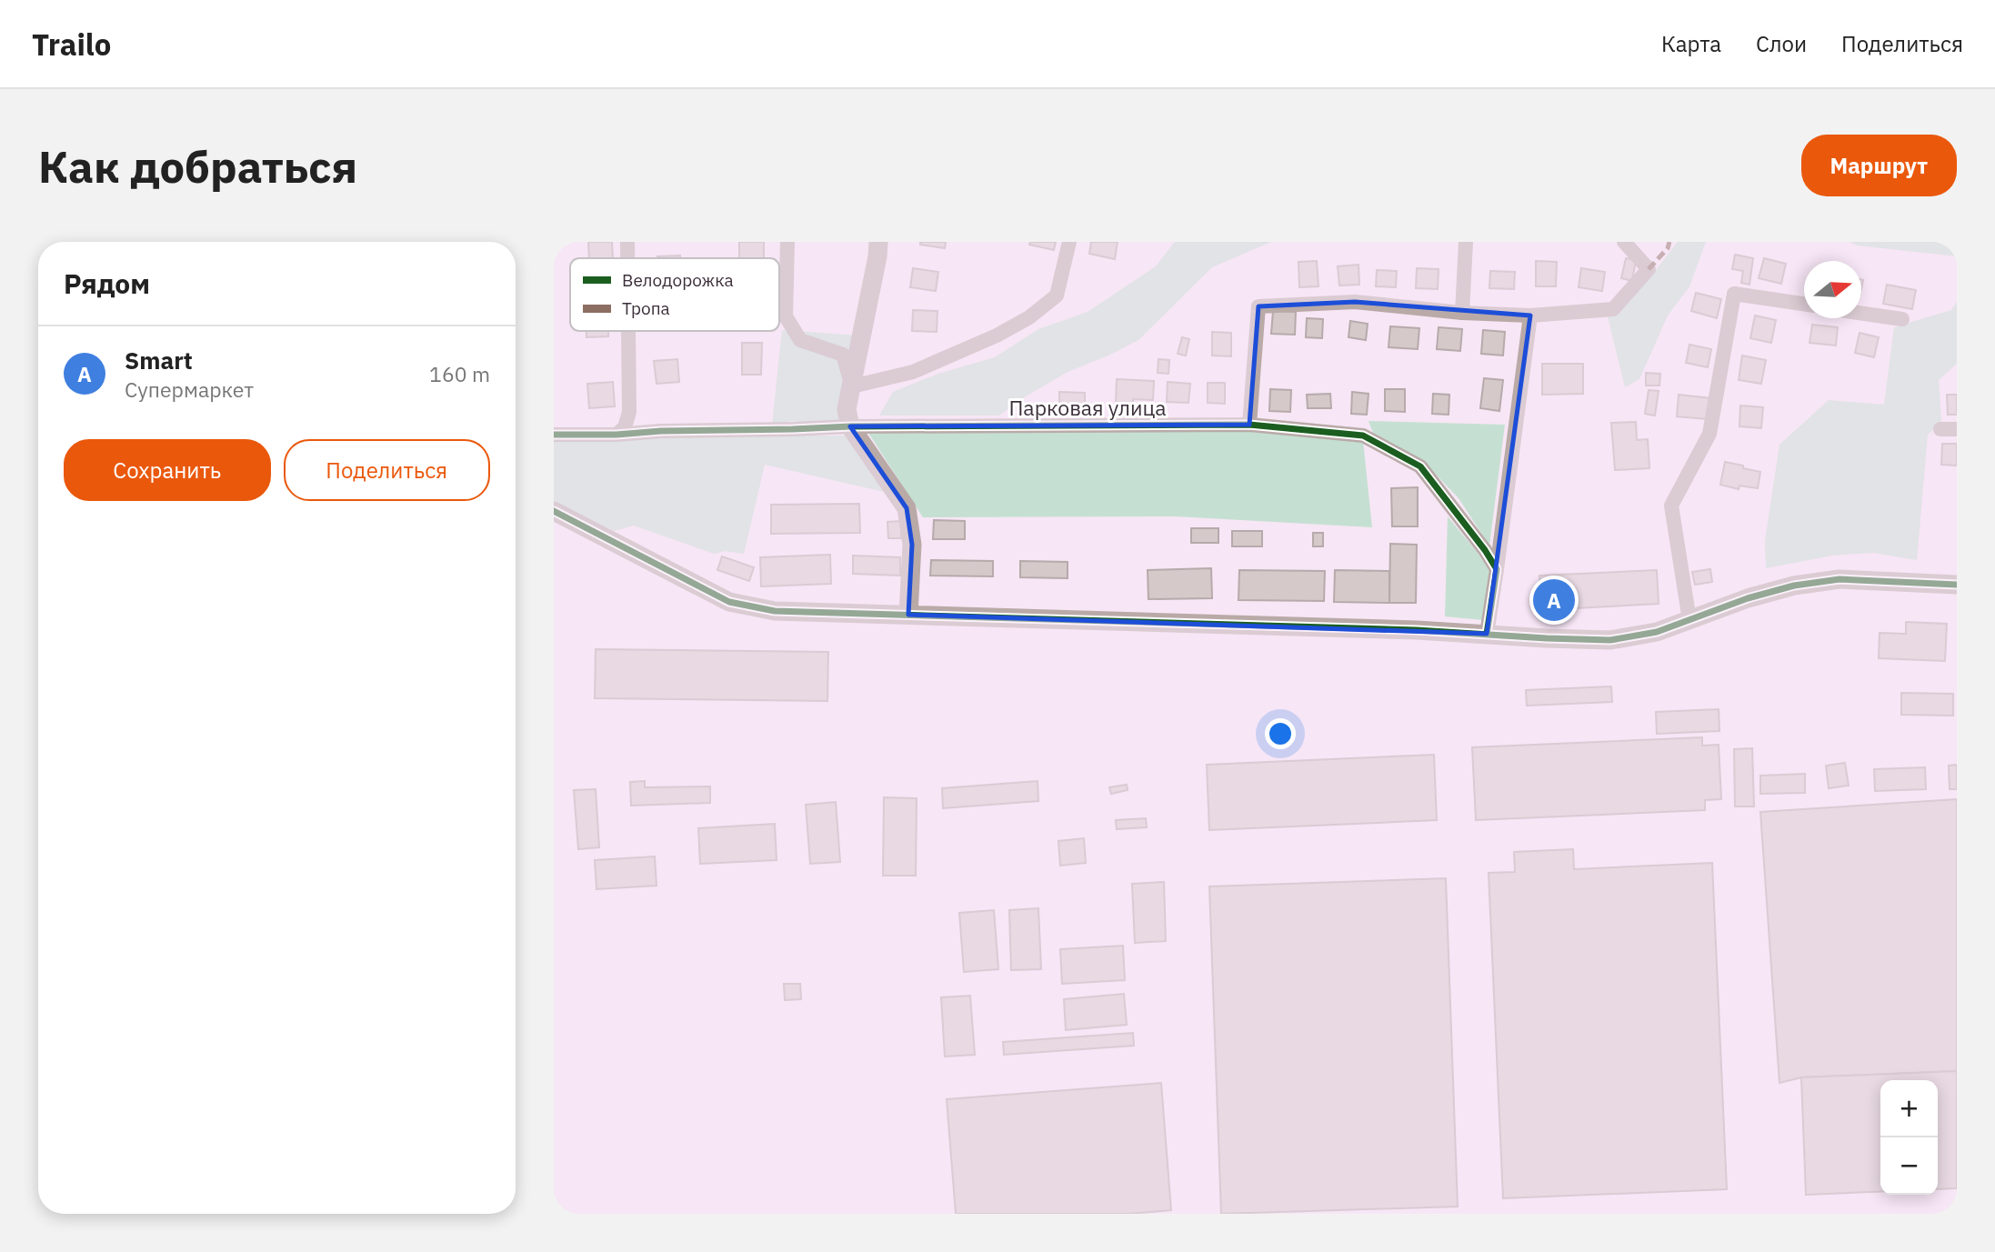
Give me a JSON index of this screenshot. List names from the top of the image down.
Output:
{
  "streets": {
    "street": ["Парковая улица"]
  },
  "legend": ["Велодорожка", "Тропа"],
  "north": "right",
  "page": {
    "header": "Trailo",
    "nav": ["Карта", "Слои", "Поделиться"],
    "buttons": [
      "Маршрут",
      ["Сохранить", "Поделиться"]
    ],
    "title": "Как добраться",
    "heading": "Рядом",
    "list": [
      {
        "mark": "A",
        "name": "Smart",
        "note": "Супермаркет",
        "value": "160 m"
      }
    ],
    "pins": "A",
    "map_buttons": ["+", "−"]
  }
}
